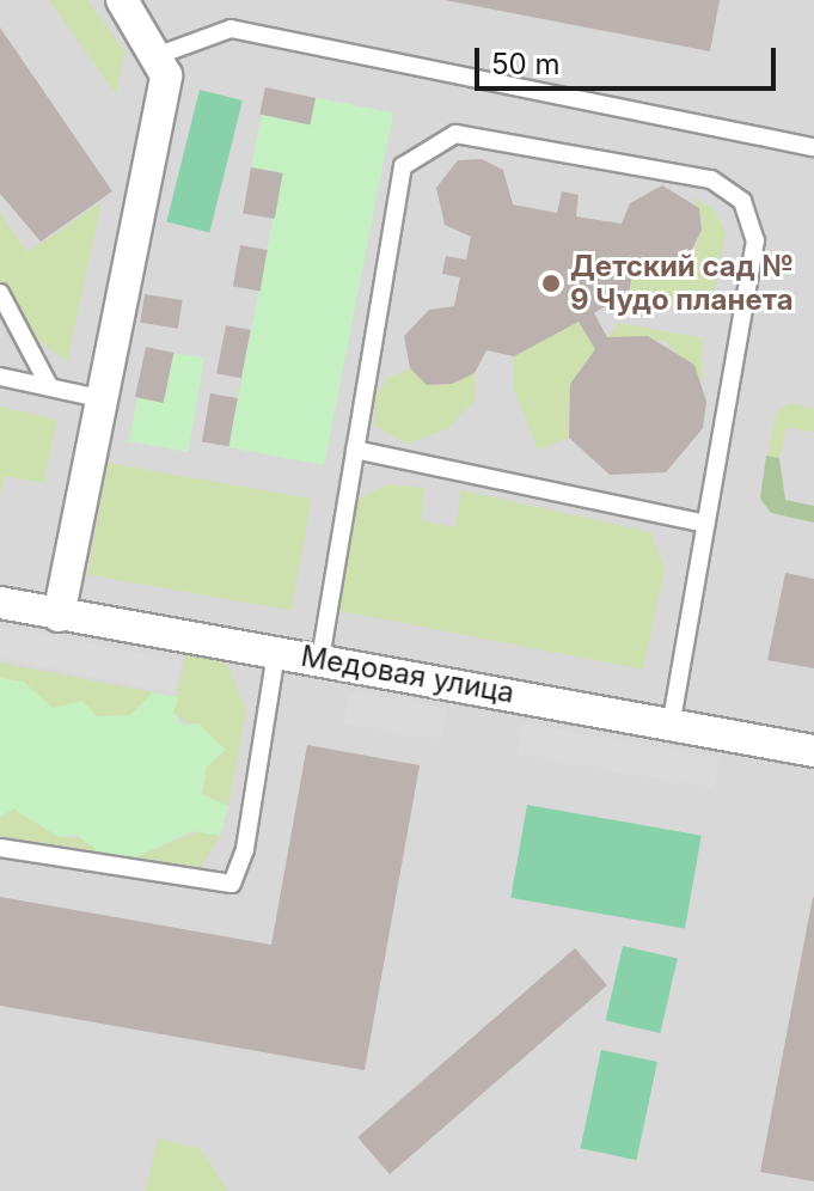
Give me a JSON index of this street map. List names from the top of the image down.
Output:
{
  "streets": {
    "street": ["Медовая улица"]
  },
  "places": ["Детский сад № 9 Чудо планета"],
  "scale_bar": "50 m"
}
